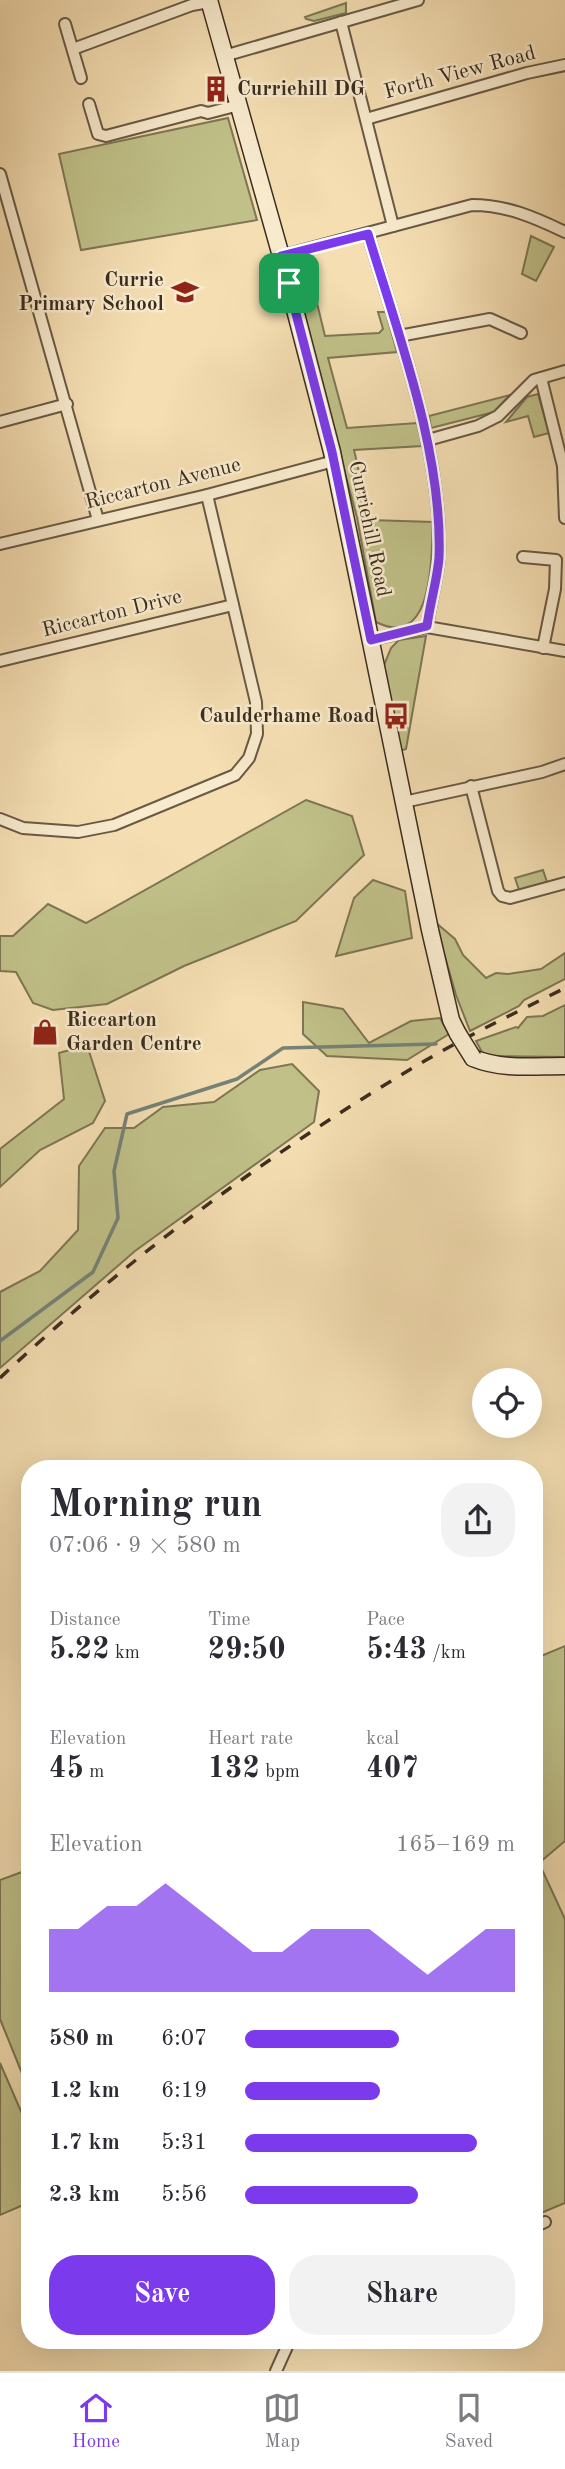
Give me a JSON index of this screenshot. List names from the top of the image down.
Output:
{
  "streets": {
    "street": [
      "Forth View Road",
      "Riccarton Avenue",
      "Curriehill Road",
      "Riccarton Drive"
    ]
  },
  "crossings": [
    ["Riccarton Avenue", "Curriehill Road"]
  ],
  "places": {
    "building": ["Curriehill DG"],
    "school or university": ["Currie Primary School"],
    "bus stop": ["Caulderhame Road"],
    "shop": ["Riccarton Garden Centre"]
  },
  "page": {
    "heading": ["Morning run", "07:06 · 9 × 580 m"],
    "stats": [
      ["Distance", "5.22 km"],
      ["Time", "29:50"],
      ["Pace", "5:43 /km"],
      ["Elevation", "45 m"],
      ["Heart rate", "132 bpm"],
      ["kcal", "407"]
    ],
    "chart": ["Elevation", "165–169 m"],
    "list": [
      {
        "name": "580 m",
        "note": "6:07"
      },
      {
        "name": "1.2 km",
        "note": "6:19"
      },
      {
        "name": "1.7 km",
        "note": "5:31"
      },
      {
        "name": "2.3 km",
        "note": "5:56"
      }
    ],
    "buttons": ["Save", "Share"],
    "tabs": ["Home", "Map", "Saved"]
  }
}
